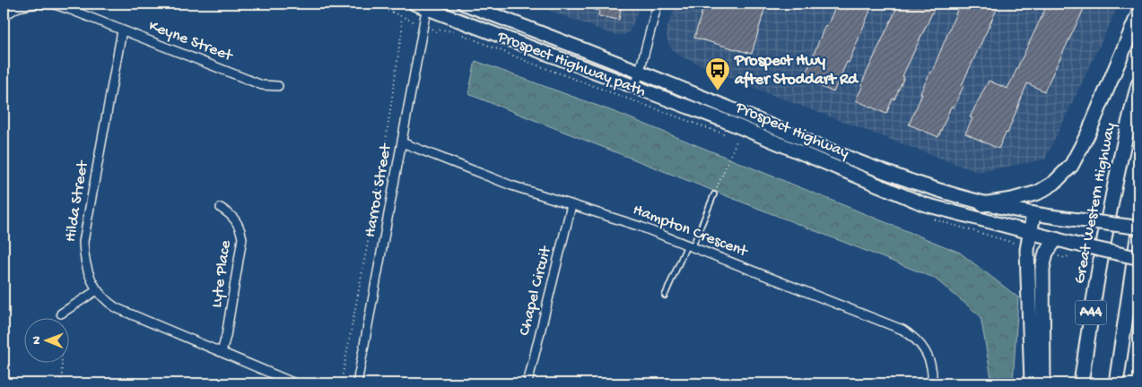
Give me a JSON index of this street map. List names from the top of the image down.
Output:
{
  "streets": {
    "highway": ["Great Western Highway", "A44"],
    "main road": ["Prospect Highway"],
    "street": [
      "Keyne Street",
      "Harrod Street",
      "Hilda Street",
      "Hampton Crescent",
      "Lyte Place",
      "Chapel Circuit"
    ],
    "path": ["Prospect Highway path"]
  },
  "crossings": [
    ["Keyne Street", "Hilda Street"],
    ["Prospect Highway", "Harrod Street"],
    ["Harrod Street", "Hampton Crescent"],
    ["Hilda Street", "Lyte Place"],
    ["Hampton Crescent", "Chapel Circuit"]
  ],
  "places": {
    "bus stop": ["Prospect Hwy after Stoddart Rd"]
  },
  "north": "left"
}
